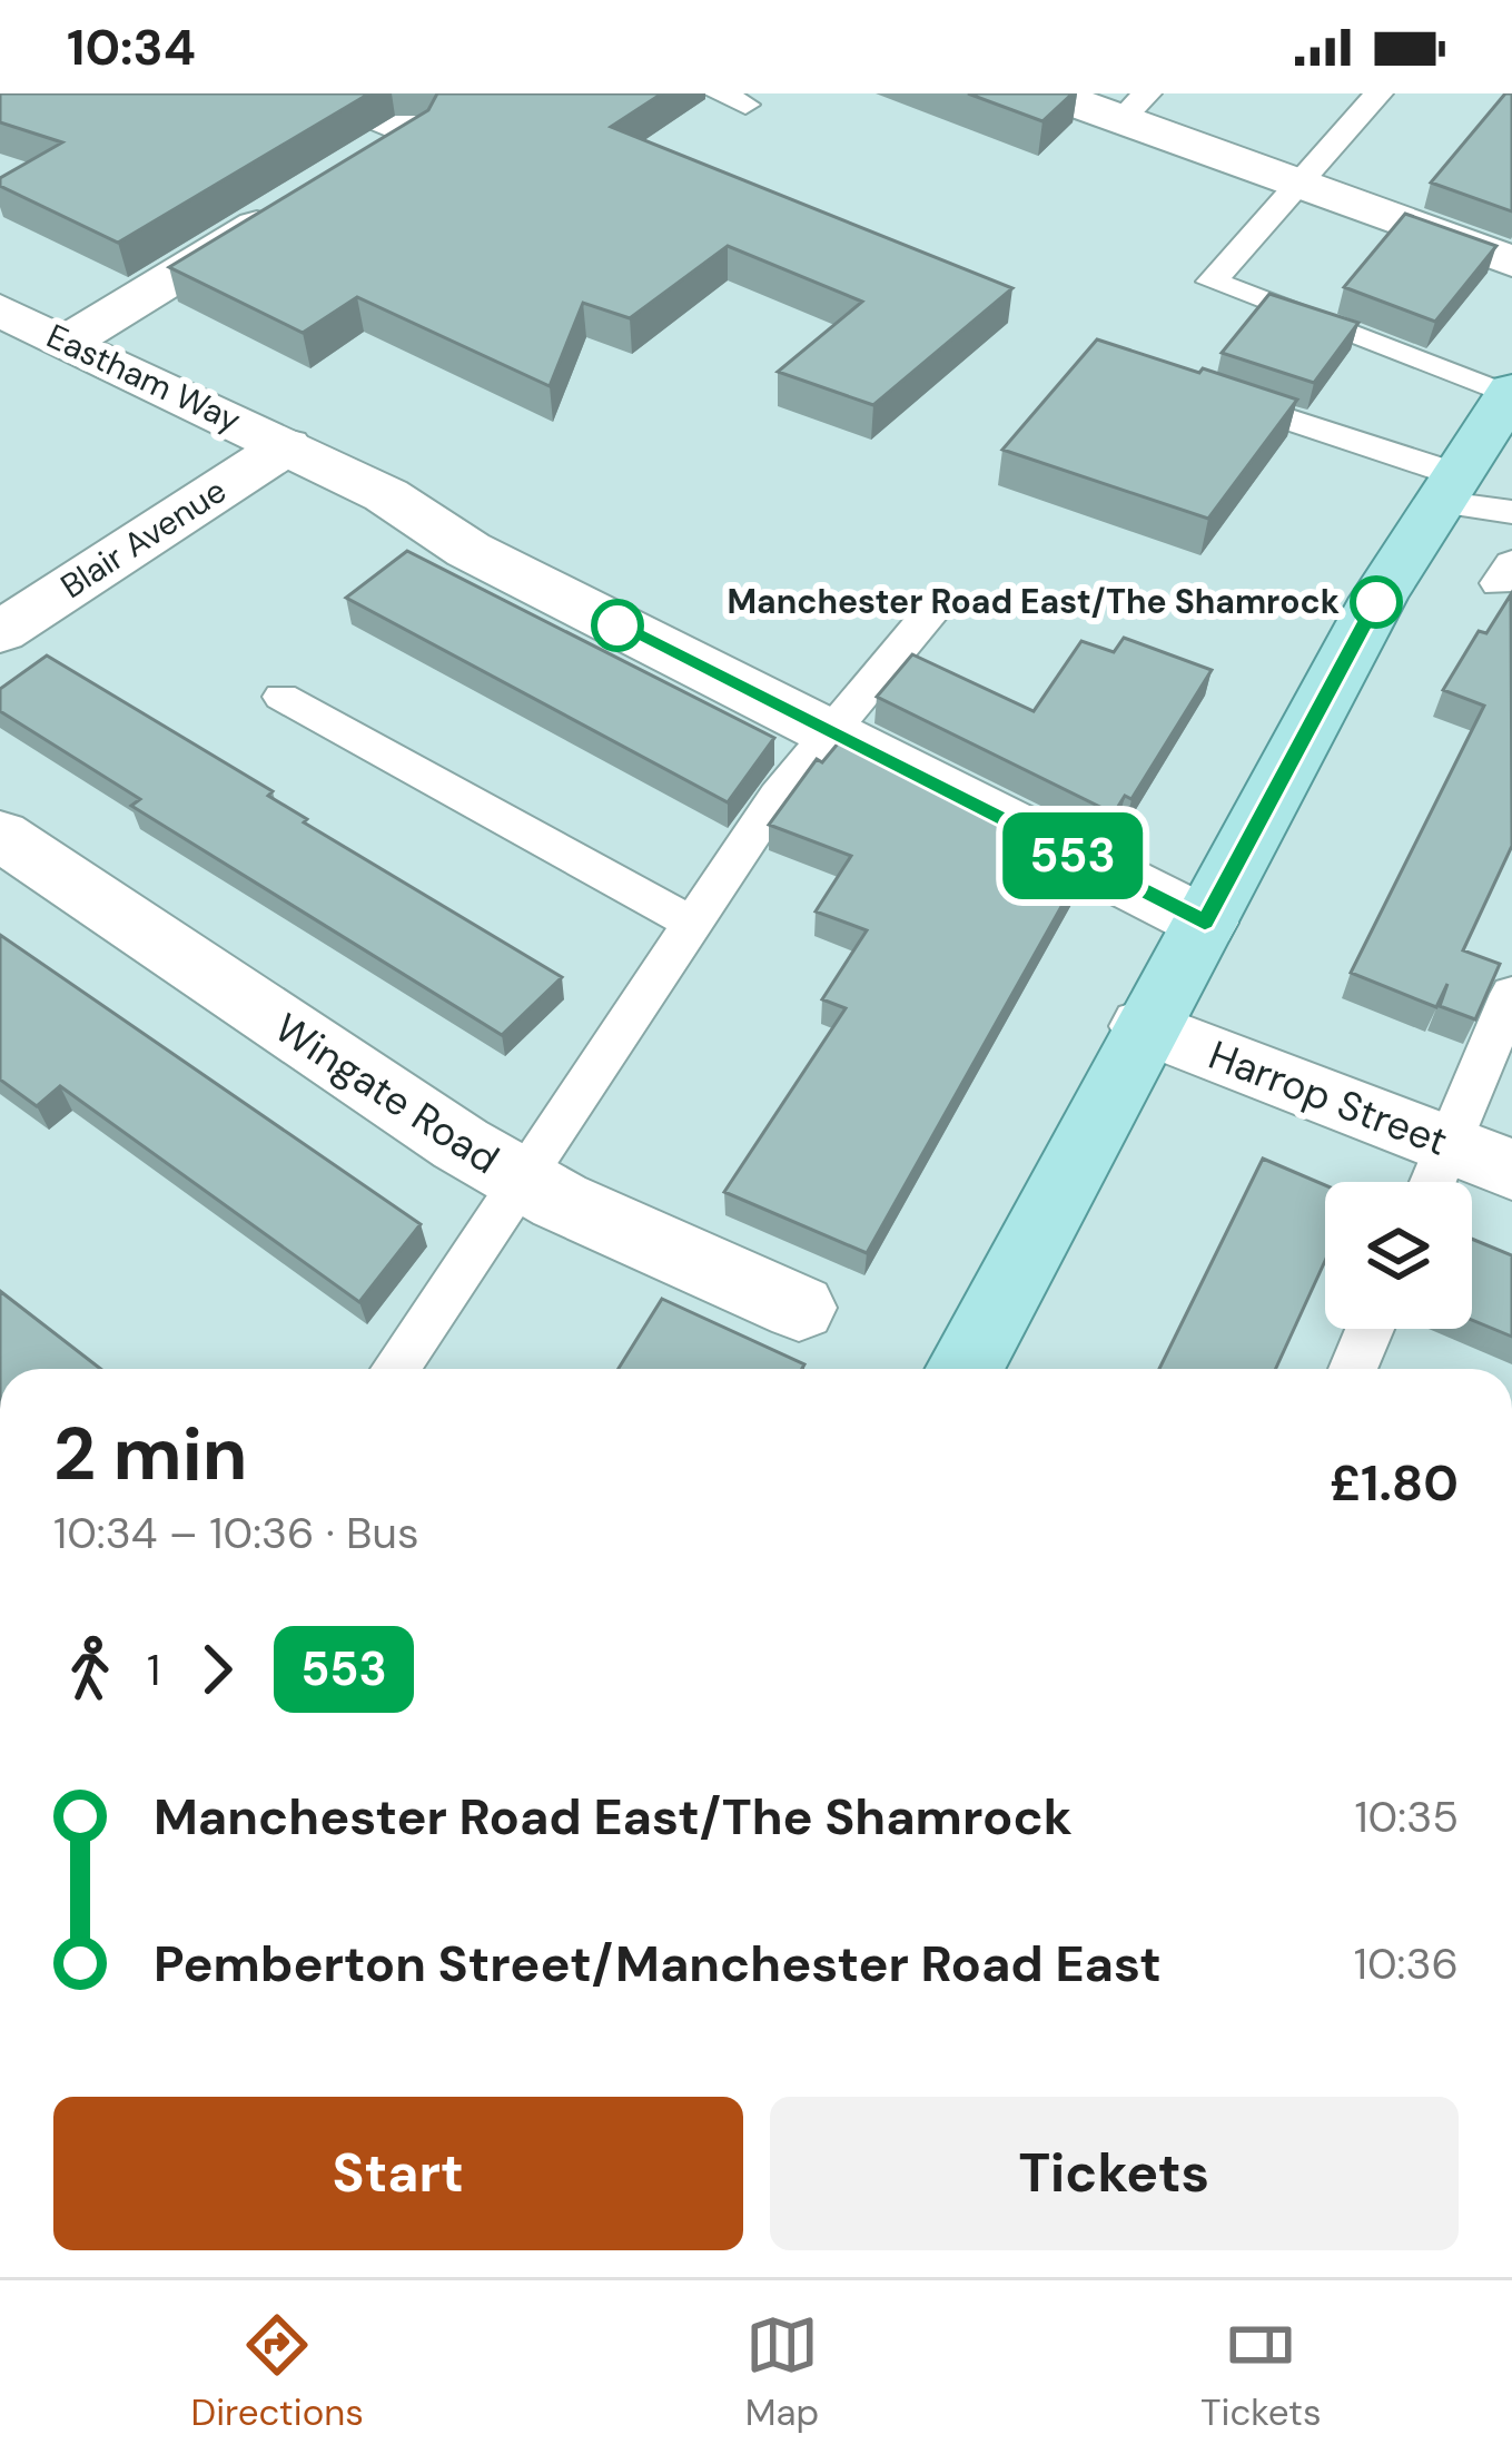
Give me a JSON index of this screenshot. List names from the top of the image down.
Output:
{
  "streets": {
    "street": [
      "Eastham Way",
      "Blair Avenue",
      "Wingate Road",
      "Harrop Street"
    ]
  },
  "crossings": [
    ["Eastham Way", "Blair Avenue"]
  ],
  "places": ["Manchester Road East/The Shamrock"],
  "lines": ["bus line 553"],
  "page": {
    "status": "10:34",
    "on_map": "553",
    "heading": ["2 min", "10:34 – 10:36 · Bus", "£1.80"],
    "legs": ["1", "553"],
    "list": [
      {
        "name": "Manchester Road East/The Shamrock",
        "value": "10:35"
      },
      {
        "name": "Pemberton Street/Manchester Road East",
        "value": "10:36"
      }
    ],
    "buttons": ["Start", "Tickets"],
    "tabs": ["Directions", "Map", "Tickets"]
  }
}
